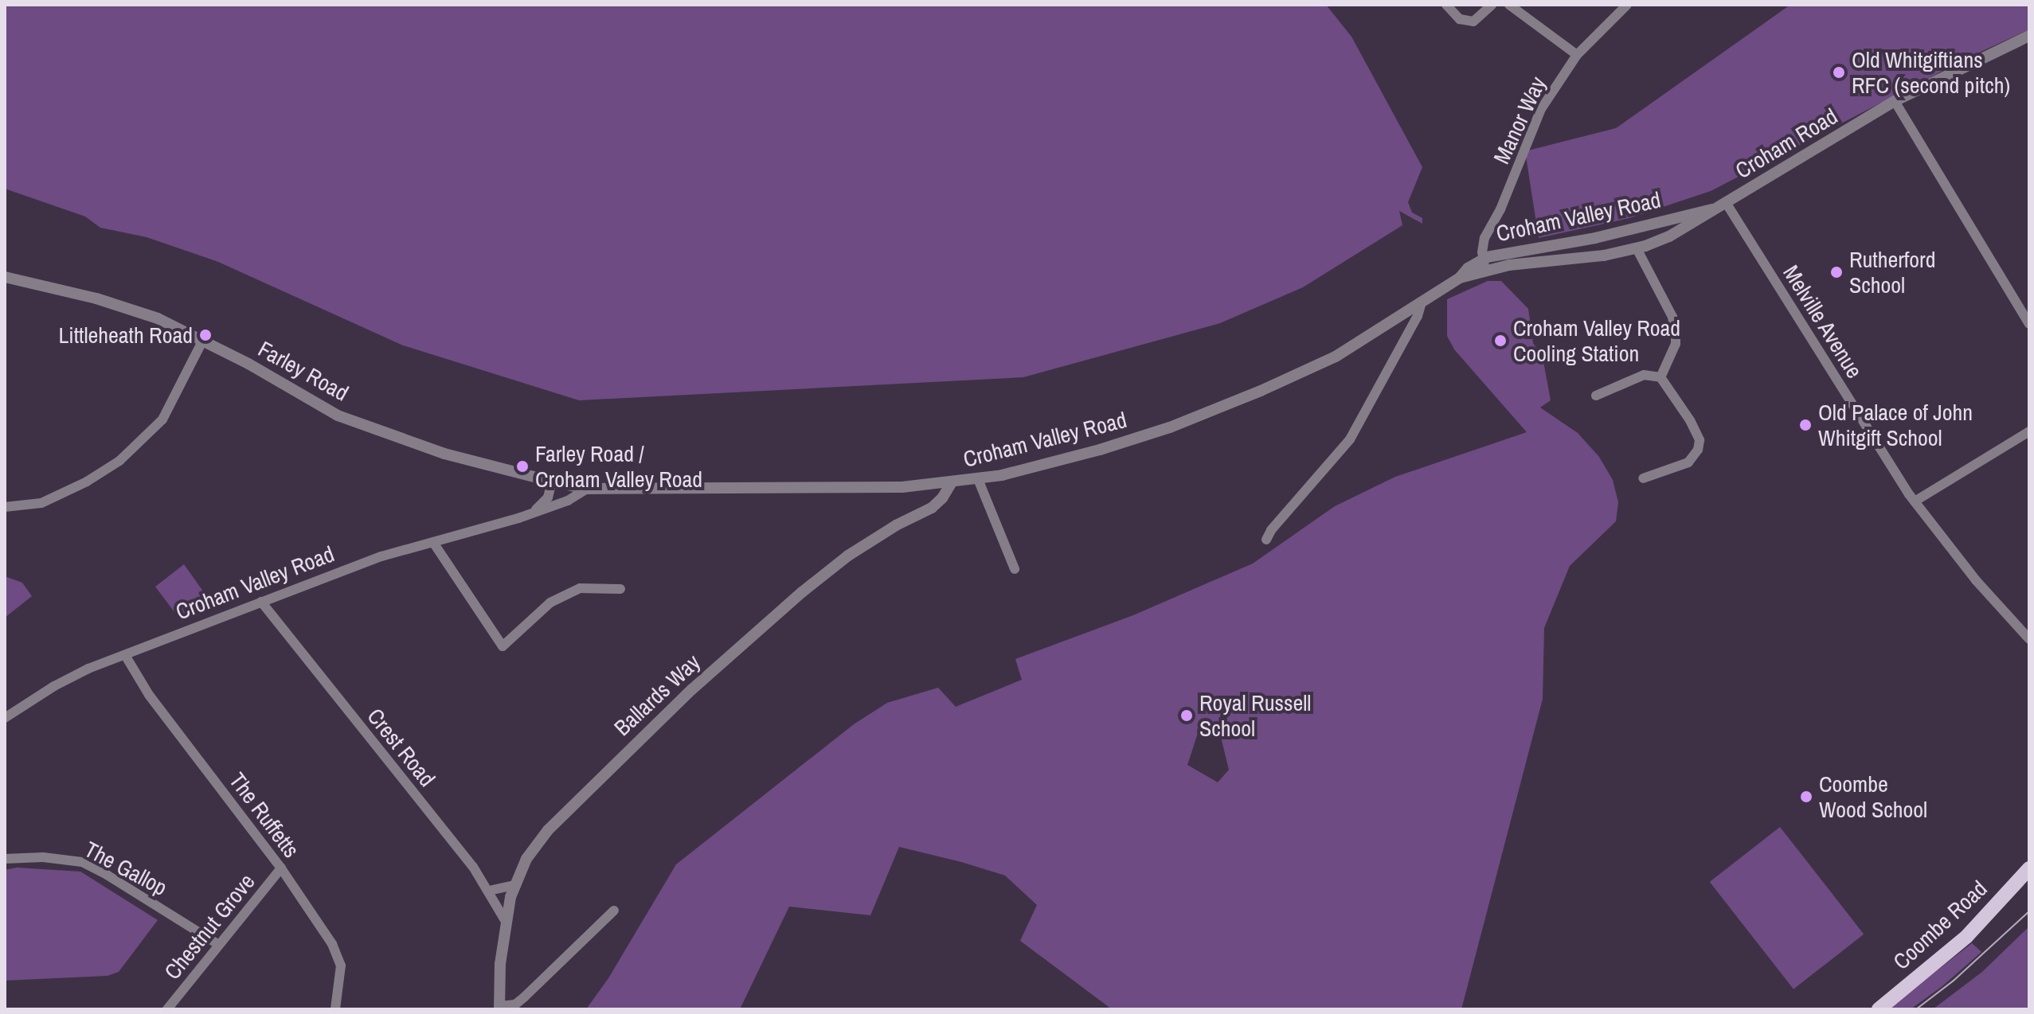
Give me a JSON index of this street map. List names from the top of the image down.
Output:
{
  "streets": {
    "main road": ["Coombe Road"],
    "street": [
      "Manor Way",
      "Croham Road",
      "Croham Valley Road",
      "Melville Avenue",
      "Farley Road",
      "Ballards Way",
      "Crest Road",
      "The Ruffetts",
      "The Gallop",
      "Chestnut Grove"
    ]
  },
  "crossings": [
    ["Manor Way", "Croham Valley Road"],
    ["Croham Road", "Croham Valley Road"],
    ["Croham Road", "Melville Avenue"],
    ["Croham Valley Road", "Farley Road"],
    ["Croham Valley Road", "Ballards Way"],
    ["Croham Valley Road", "Crest Road"],
    ["Croham Valley Road", "The Ruffetts"],
    ["Ballards Way", "Crest Road"],
    ["The Ruffetts", "Chestnut Grove"],
    ["The Gallop", "Chestnut Grove"]
  ],
  "places": [
    "Old Whitgiftians RFC (second pitch)",
    "Rutherford School",
    "Littleheath Road",
    "Croham Valley Road Cooling Station",
    "Old Palace of John Whitgift School",
    "Farley Road / Croham Valley Road",
    "Royal Russell School",
    "Coombe Wood School"
  ]
}
